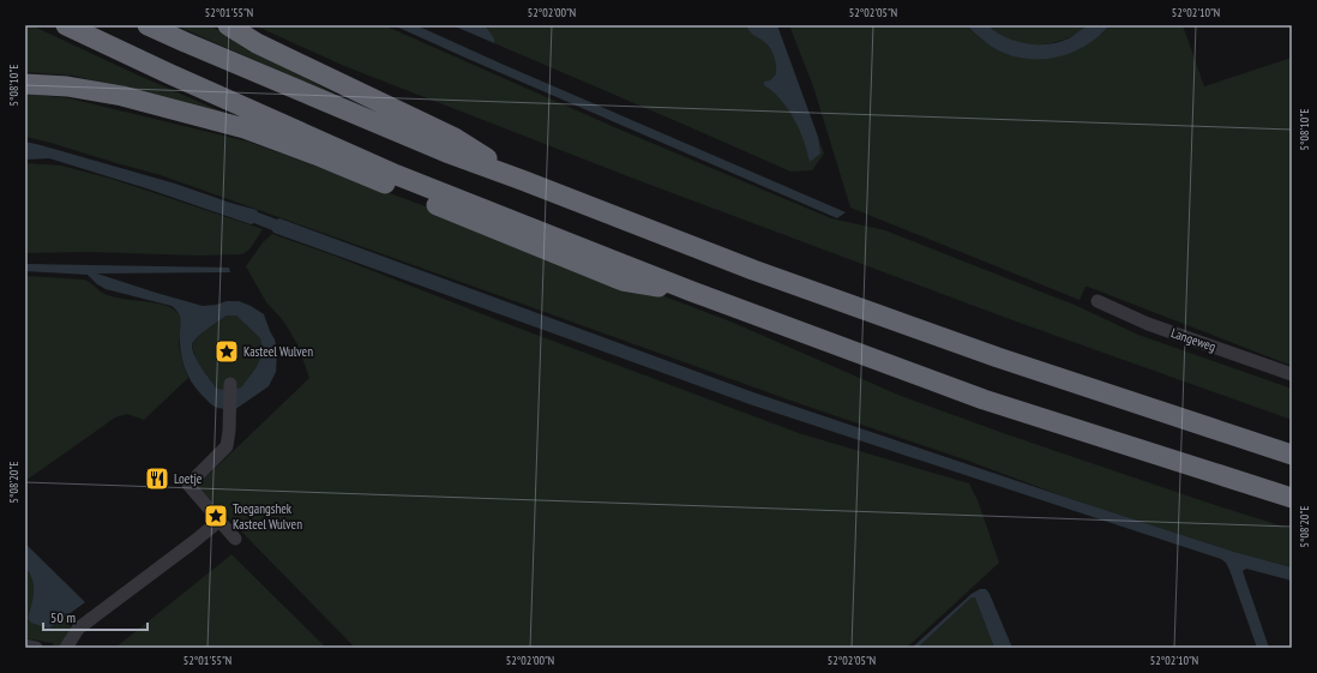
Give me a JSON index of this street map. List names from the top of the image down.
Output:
{
  "streets": {
    "street": ["Langeweg"]
  },
  "places": {
    "place": ["Kasteel Wulven", "Toegangshek Kasteel Wulven"],
    "restaurant": ["Loetje"]
  },
  "scale_bar": "50 m",
  "coordinates": [
    "52°01'55\"N",
    "52°02'00\"N",
    "52°02'05\"N",
    "52°02'10\"N",
    "5°08'10\"E",
    "5°08'20\"E"
  ]
}
